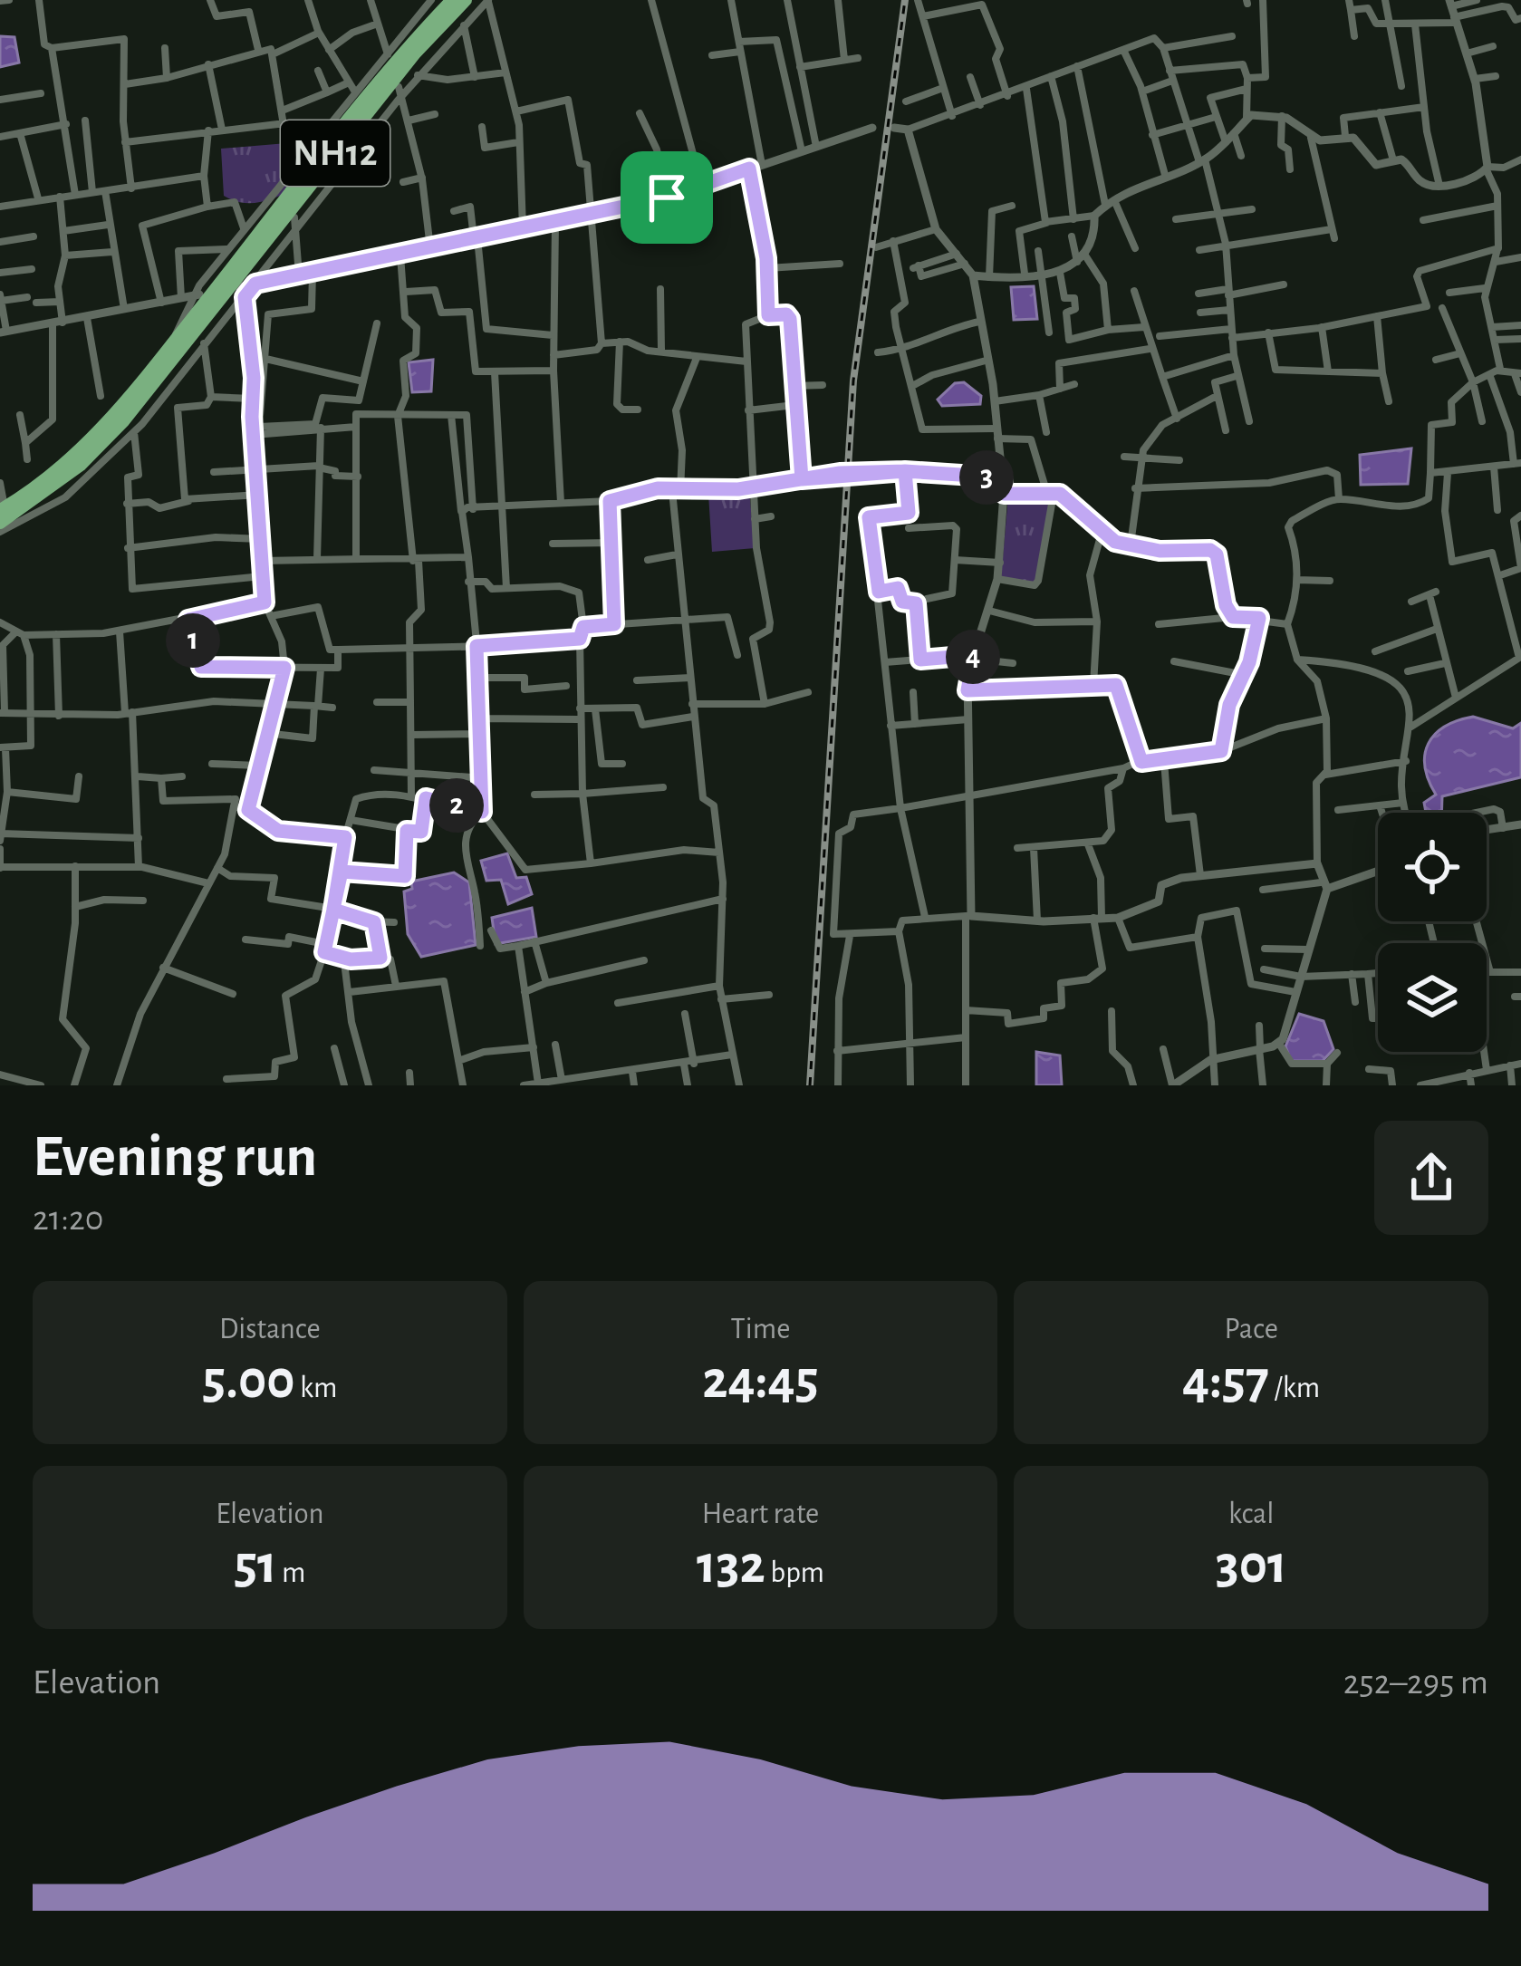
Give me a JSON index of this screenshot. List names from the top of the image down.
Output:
{
  "streets": {
    "highway": ["NH12"]
  },
  "page": {
    "pins": [
      "3",
      "1",
      "4",
      "2"
    ],
    "heading": ["Evening run", "21:20"],
    "stats": [
      ["Distance", "5.00 km"],
      ["Time", "24:45"],
      ["Pace", "4:57 /km"],
      ["Elevation", "51 m"],
      ["Heart rate", "132 bpm"],
      ["kcal", "301"]
    ],
    "chart": ["Elevation", "252–295 m"]
  }
}
